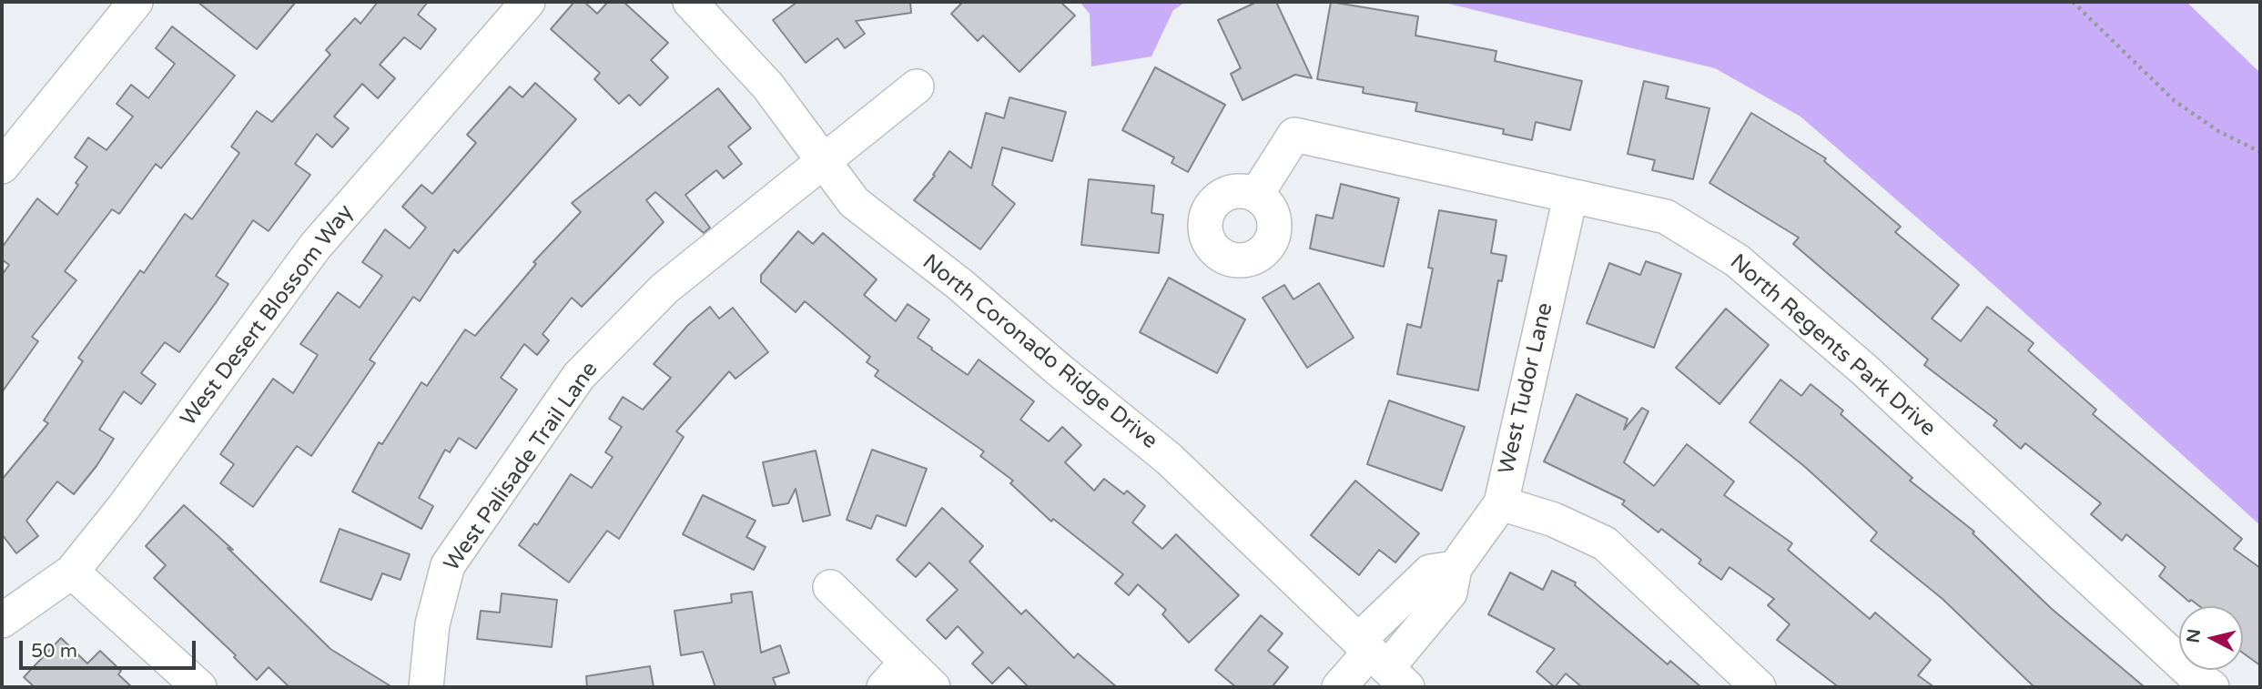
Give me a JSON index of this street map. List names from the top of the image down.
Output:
{
  "streets": {
    "street": [
      "West Desert Blossom Way",
      "North Regents Park Drive",
      "North Coronado Ridge Drive",
      "West Tudor Lane",
      "West Palisade Trail Lane"
    ]
  },
  "crossings": [
    ["North Regents Park Drive", "West Tudor Lane"],
    ["North Coronado Ridge Drive", "West Tudor Lane"],
    ["North Coronado Ridge Drive", "West Palisade Trail Lane"]
  ],
  "scale_bar": "50 m",
  "north": "left"
}
